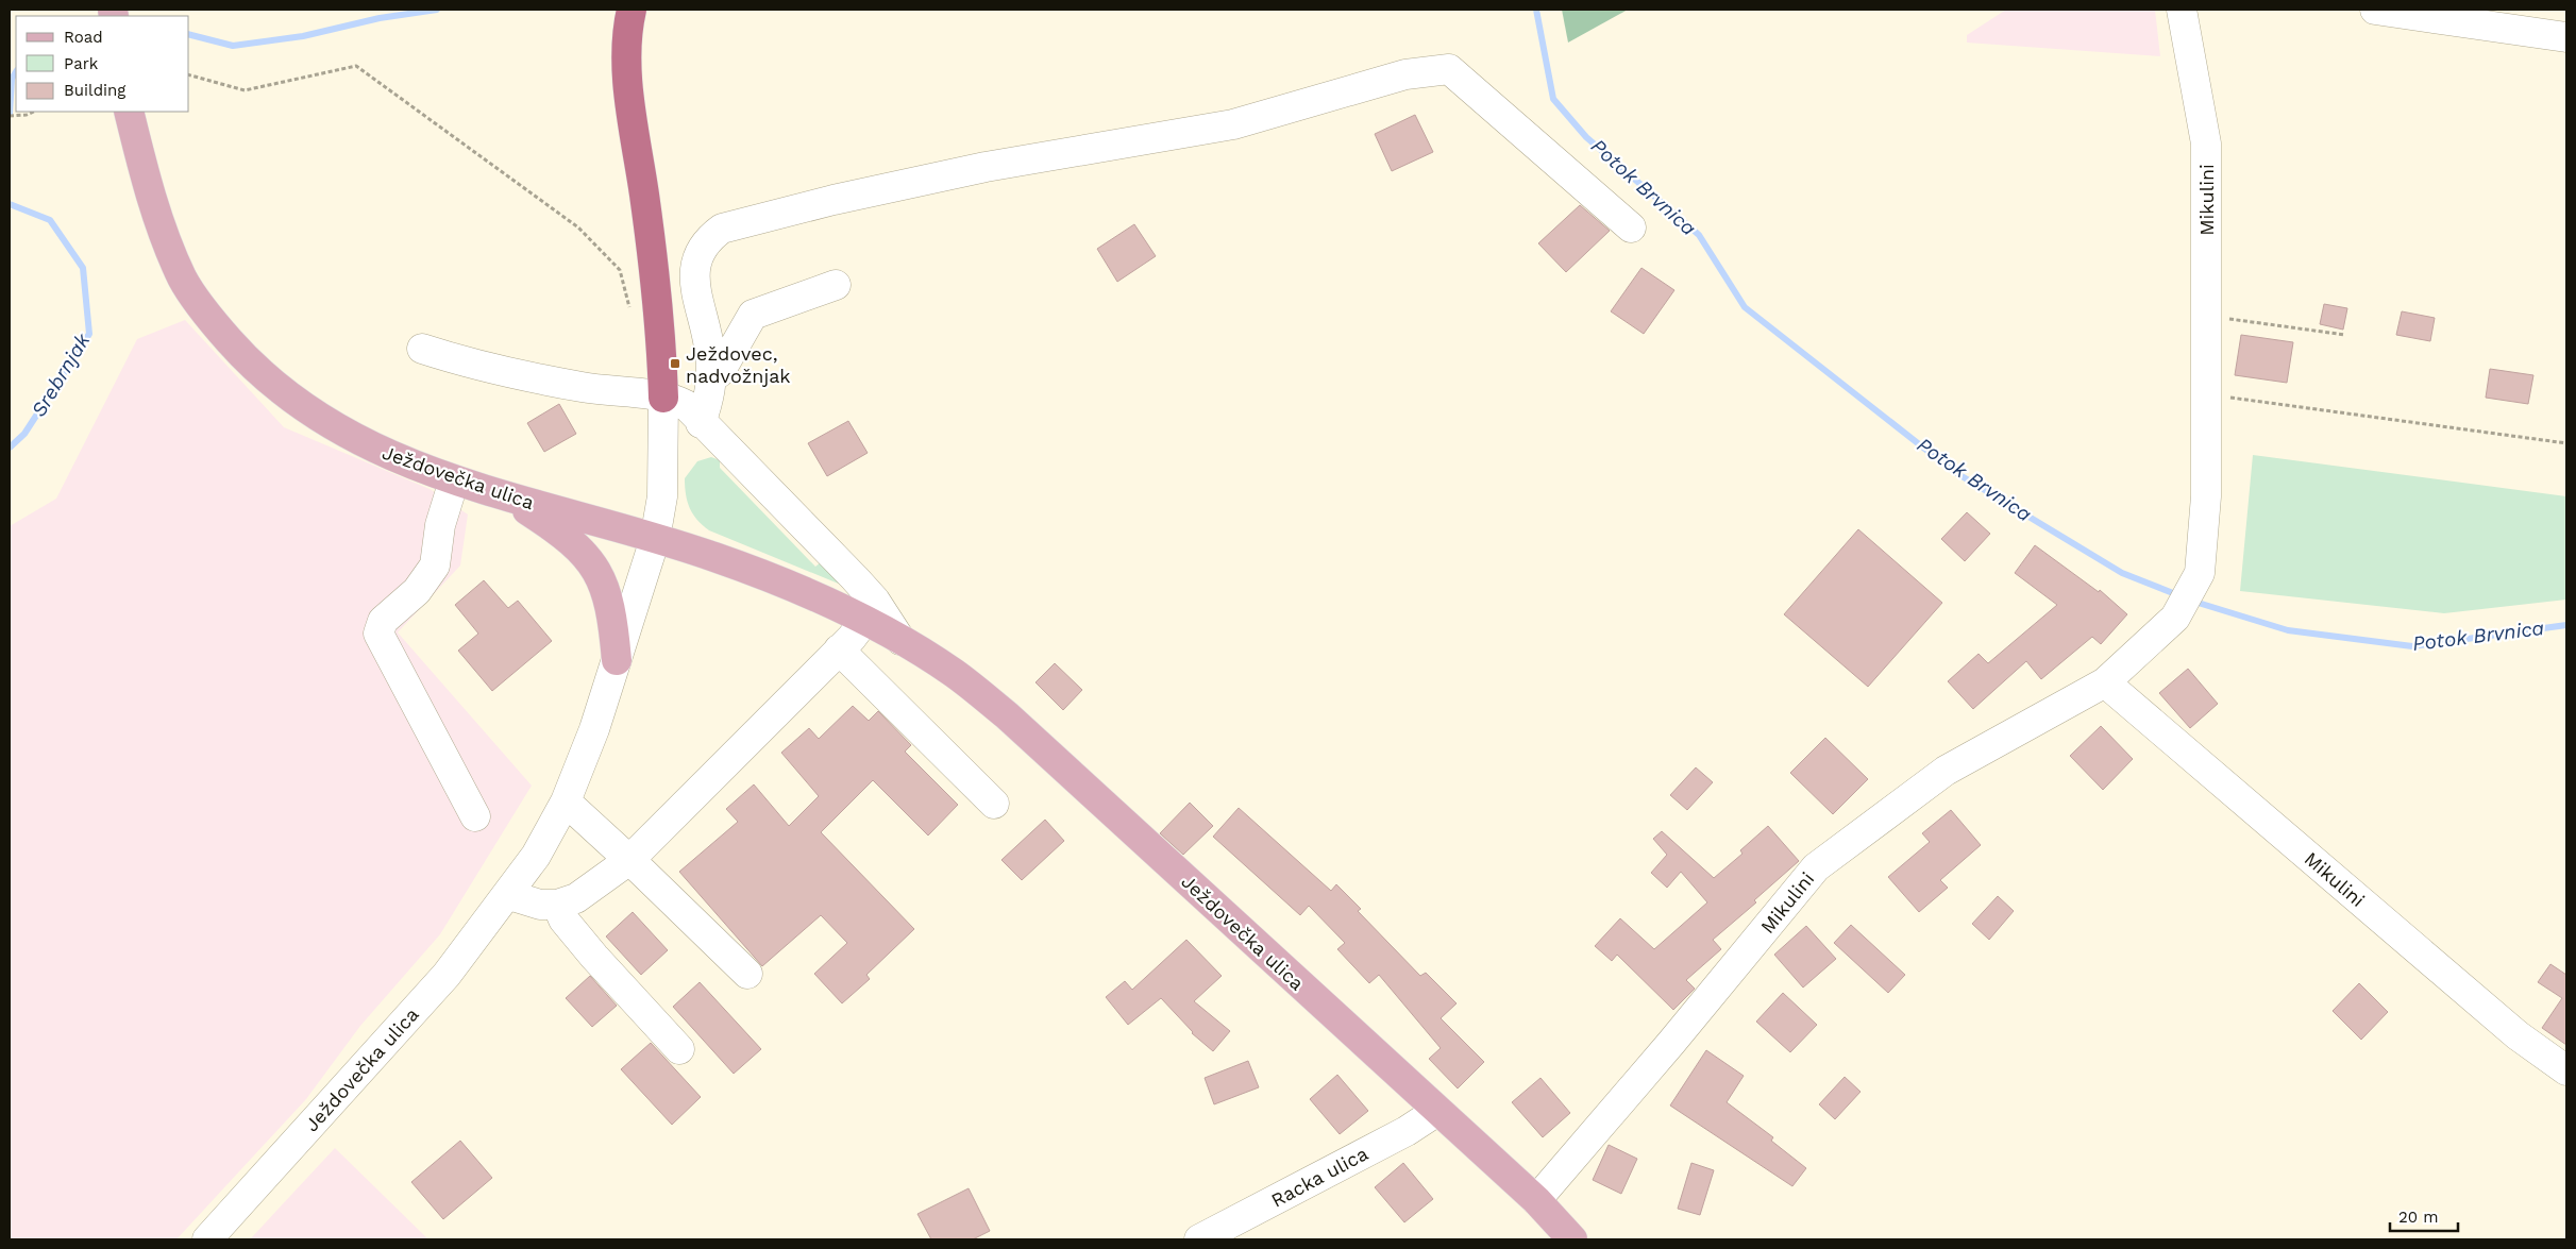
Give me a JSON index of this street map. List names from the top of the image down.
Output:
{
  "streets": {
    "main road": ["Ježdovečka ulica"],
    "street": ["Mikulini", "Racka ulica"]
  },
  "crossings": [
    ["Mikulini", "Ježdovečka ulica"],
    ["Ježdovečka ulica", "Racka ulica"]
  ],
  "water": ["Potok Brvnica", "Srebrnjak"],
  "places": {
    "transit": ["Ježdovec, nadvožnjak"]
  },
  "legend": ["Road", "Park", "Building"],
  "scale_bar": "20 m"
}
